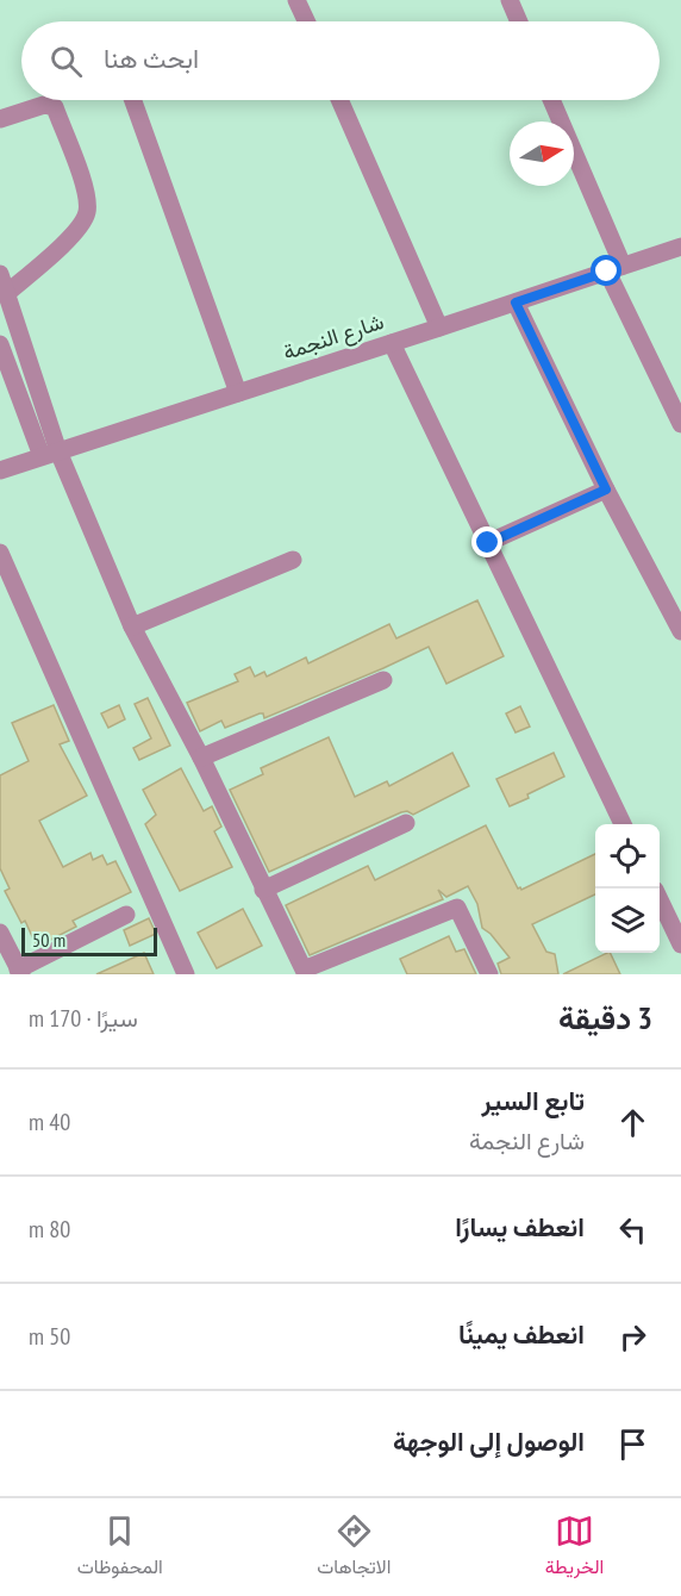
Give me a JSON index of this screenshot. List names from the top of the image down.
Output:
{
  "streets": {
    "street": ["شارع النجمة"]
  },
  "scale_bar": "50 m",
  "north": "right",
  "page": {
    "search": "ابحث هنا",
    "scale": "50 m",
    "heading": ["3 دقيقة", "سيرًا · 170 m"],
    "list": [
      ["تابع السير", "شارع النجمة", "40 m"],
      ["انعطف يسارًا", "80 m"],
      ["انعطف يمينًا", "50 m"],
      "الوصول إلى الوجهة"
    ],
    "nav": ["الخريطة", "الاتجاهات", "المحفوظات"]
  }
}
